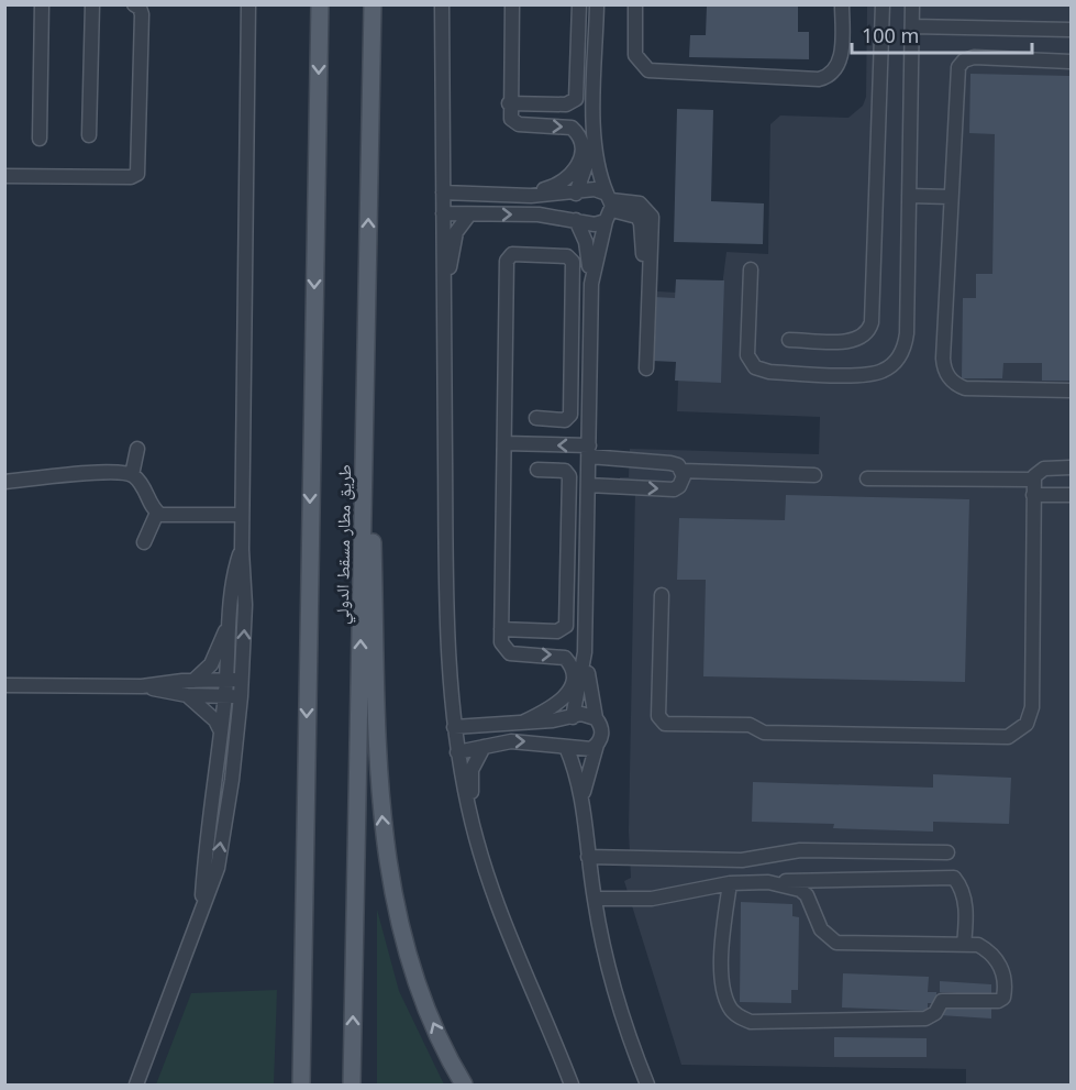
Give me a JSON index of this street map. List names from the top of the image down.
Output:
{
  "streets": {
    "main road": ["طريق مطار مسقط الدولي"]
  },
  "scale_bar": "100 m"
}
